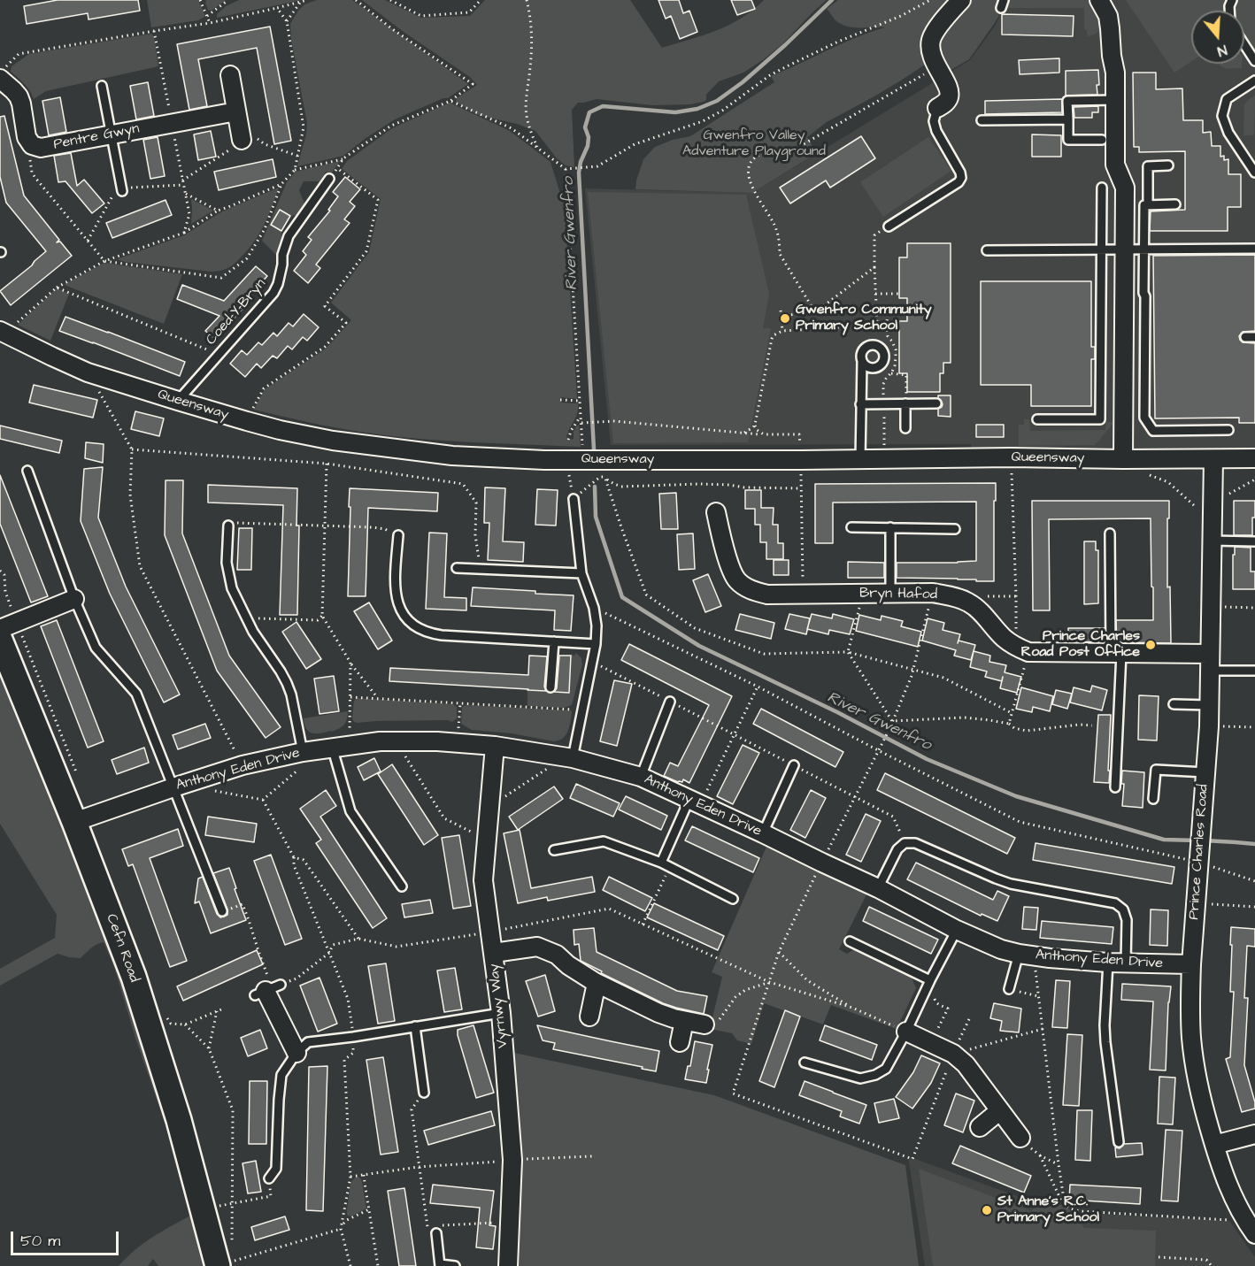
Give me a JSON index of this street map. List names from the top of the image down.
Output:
{
  "streets": {
    "street": [
      "Pentre Gwyn",
      "Queensway",
      "Bryn Hafod",
      "Anthony Eden Drive",
      "Prince Charles Road",
      "Cefn Road",
      "Vyrnwy Way"
    ],
    "lane": ["Coed-Y-Bryn"]
  },
  "crossings": [
    ["Coed-Y-Bryn", "Queensway"],
    ["Queensway", "Prince Charles Road"],
    ["Anthony Eden Drive", "Prince Charles Road"],
    ["Anthony Eden Drive", "Cefn Road"],
    ["Anthony Eden Drive", "Vyrnwy Way"]
  ],
  "water": ["River Gwenfro"],
  "parks": ["Gwenfro Valley Adventure Playground"],
  "places": ["Gwenfro Community Primary School", "Prince Charles Road Post Office", "St Anne's R.C. Primary School"],
  "scale_bar": "50 m",
  "north": "bottom"
}
